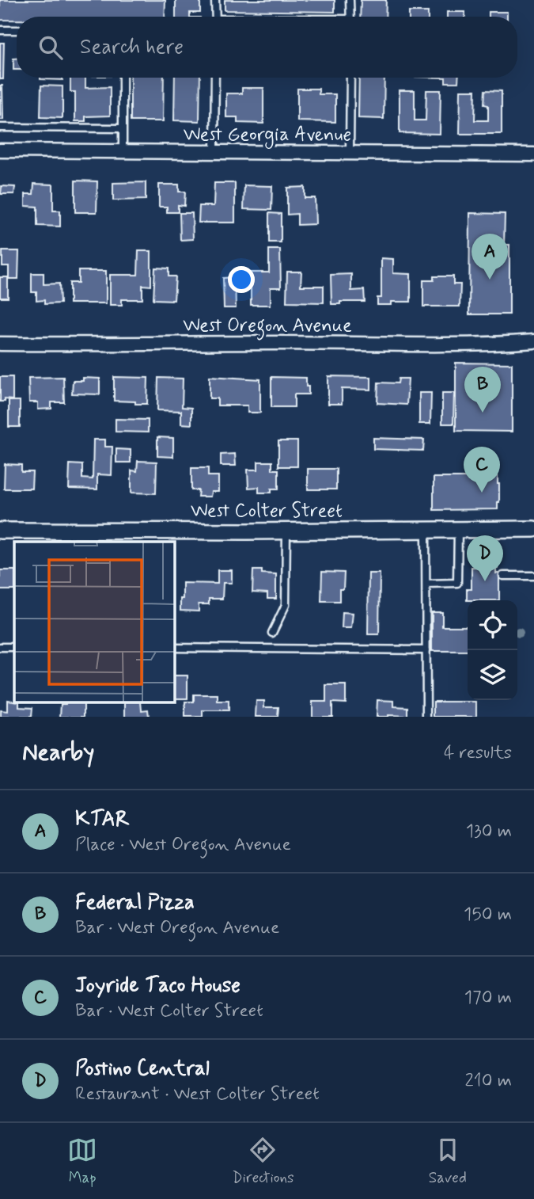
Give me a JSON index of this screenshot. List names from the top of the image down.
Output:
{
  "streets": {
    "street": ["West Georgia Avenue", "West Oregon Avenue", "West Colter Street"]
  },
  "page": {
    "search": "Search here",
    "pins": [
      "A",
      "B",
      "C",
      "D"
    ],
    "heading": ["Nearby", "4 results"],
    "list": [
      {
        "mark": "A",
        "name": "KTAR",
        "note": "Place · West Oregon Avenue",
        "value": "130 m"
      },
      {
        "mark": "B",
        "name": "Federal Pizza",
        "note": "Bar · West Oregon Avenue",
        "value": "150 m"
      },
      {
        "mark": "C",
        "name": "Joyride Taco House",
        "note": "Bar · West Colter Street",
        "value": "170 m"
      },
      {
        "mark": "D",
        "name": "Postino Central",
        "note": "Restaurant · West Colter Street",
        "value": "210 m"
      }
    ],
    "nav": ["Map", "Directions", "Saved"]
  }
}
